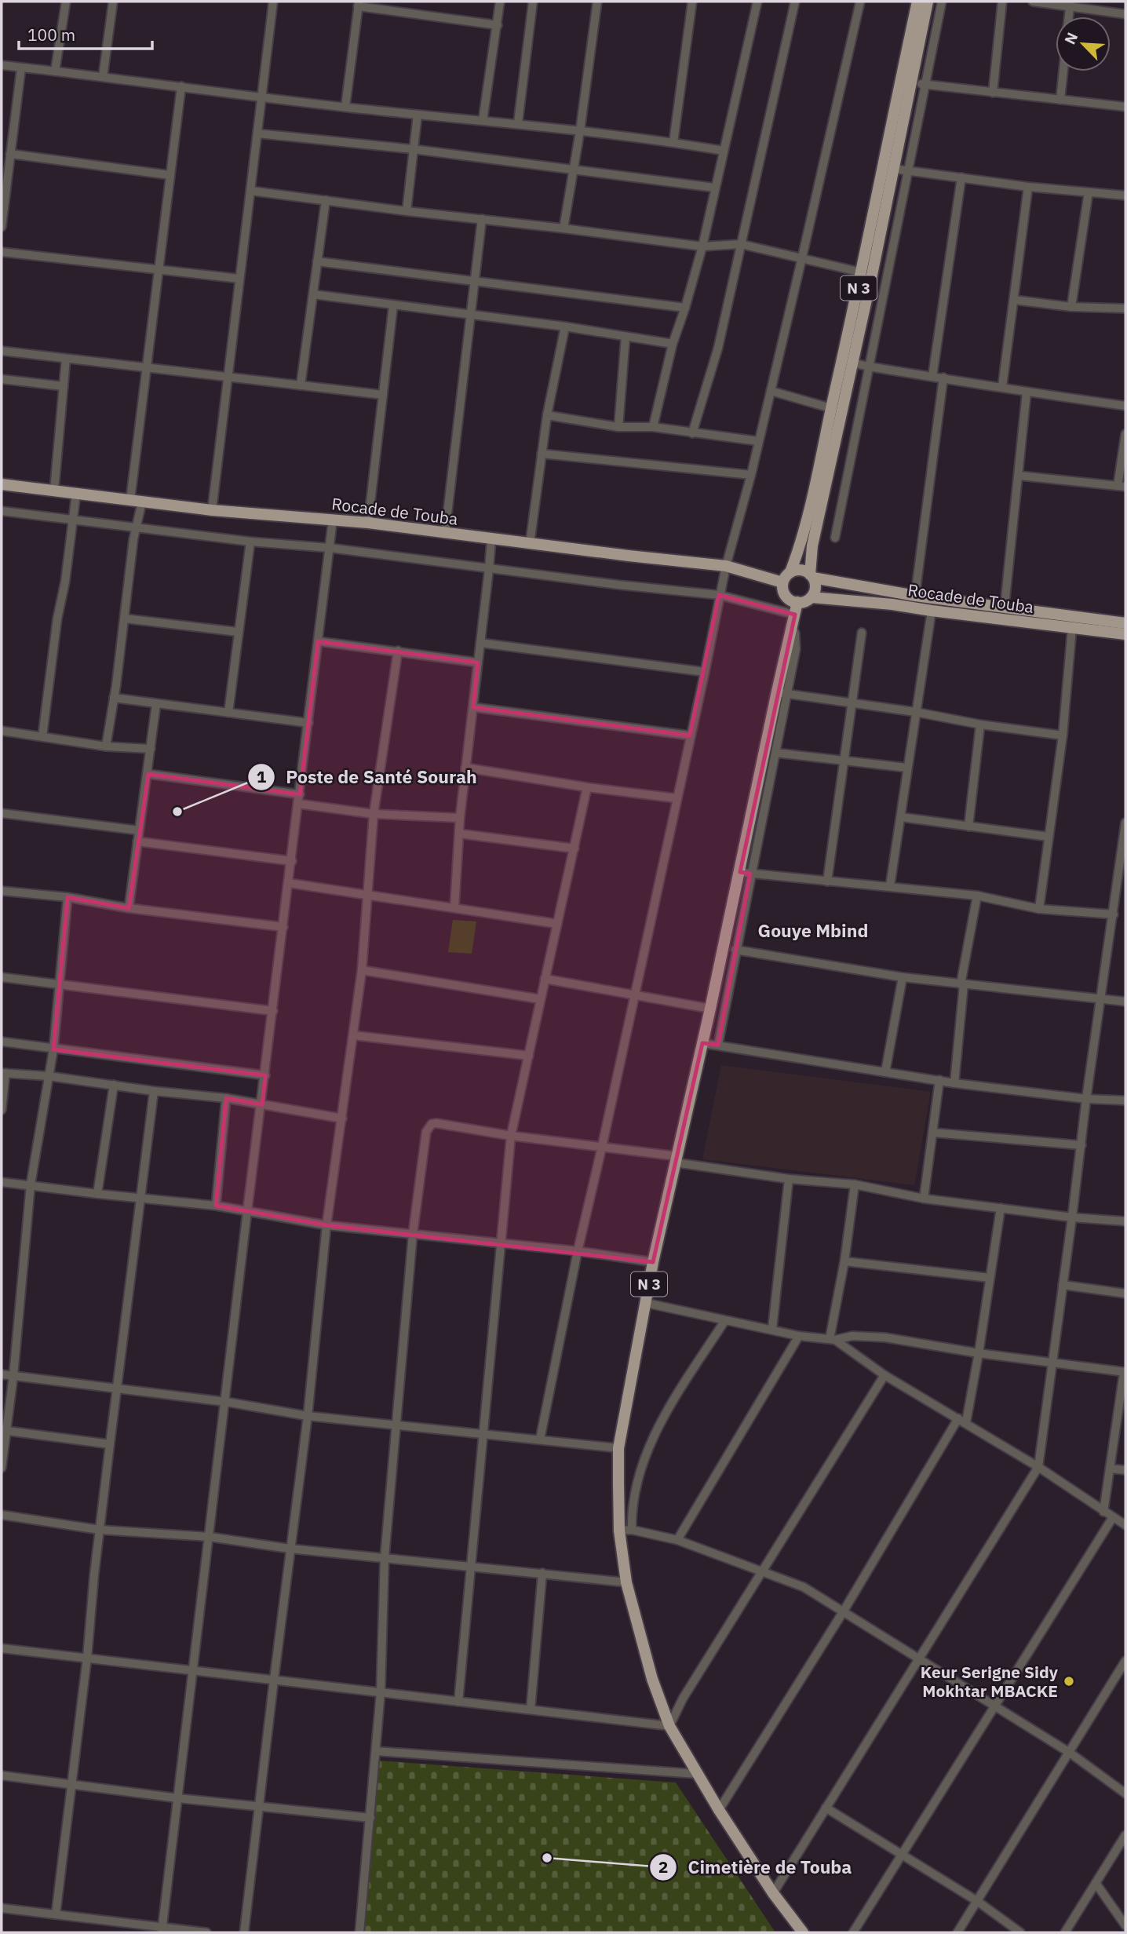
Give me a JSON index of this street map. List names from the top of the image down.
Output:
{
  "streets": {
    "main road": ["N 3", "Rocade de Touba"]
  },
  "crossings": [
    ["N 3", "Rocade de Touba"]
  ],
  "districts": ["Gouye Mbind"],
  "places": ["Poste de Santé Sourah", "Keur Serigne Sidy Mokhtar MBACKE", "Cimetière de Touba"],
  "scale_bar": "100 m",
  "north": "top left"
}
